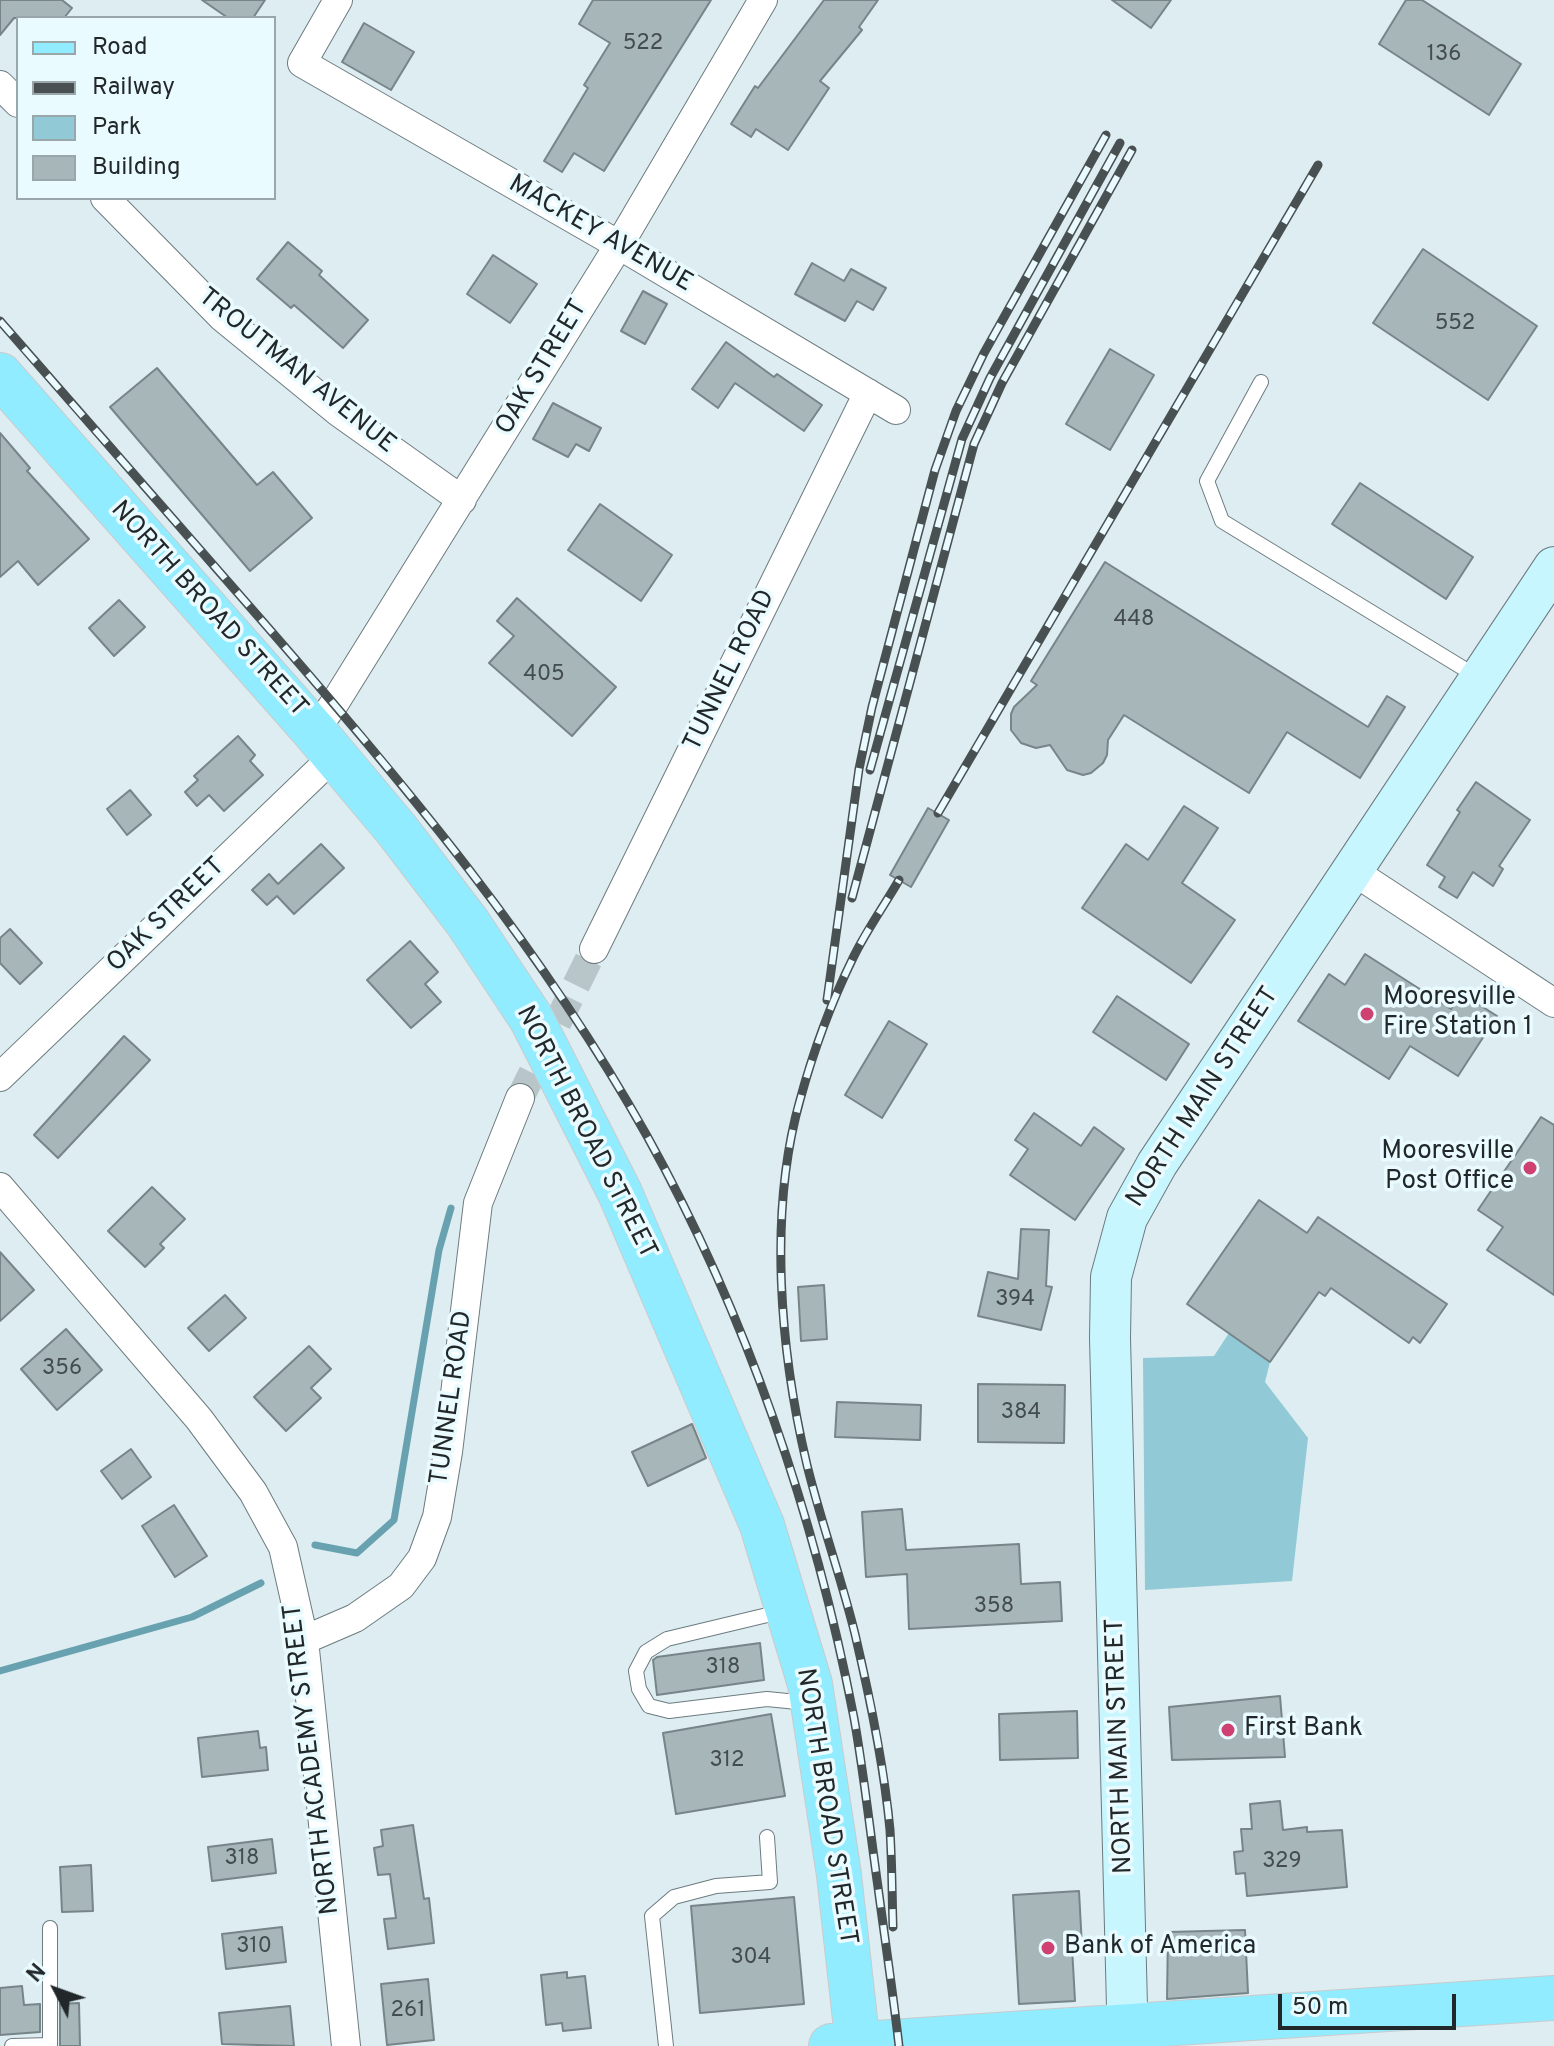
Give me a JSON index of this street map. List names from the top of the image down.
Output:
{
  "streets": {
    "main road": ["NORTH BROAD STREET", "NORTH MAIN STREET"],
    "street": [
      "MACKEY AVENUE",
      "OAK STREET",
      "TROUTMAN AVENUE",
      "TUNNEL ROAD",
      "NORTH ACADEMY STREET"
    ]
  },
  "crossings": [
    ["MACKEY AVENUE", "OAK STREET"],
    ["MACKEY AVENUE", "TUNNEL ROAD"],
    ["OAK STREET", "TROUTMAN AVENUE"],
    ["OAK STREET", "NORTH BROAD STREET"],
    ["TUNNEL ROAD", "NORTH ACADEMY STREET"]
  ],
  "places": [
    "Mooresville Fire Station 1",
    "Mooresville Post Office",
    "First Bank",
    "Bank of America"
  ],
  "house_numbers": [
    "522",
    "136",
    "552",
    "448",
    "405",
    "394",
    "356",
    "384",
    "358",
    "318",
    "312",
    "318",
    "329",
    "310",
    "304",
    "261"
  ],
  "legend": [
    "Road",
    "Railway",
    "Park",
    "Building"
  ],
  "scale_bar": "50 m",
  "north": "top left"
}
